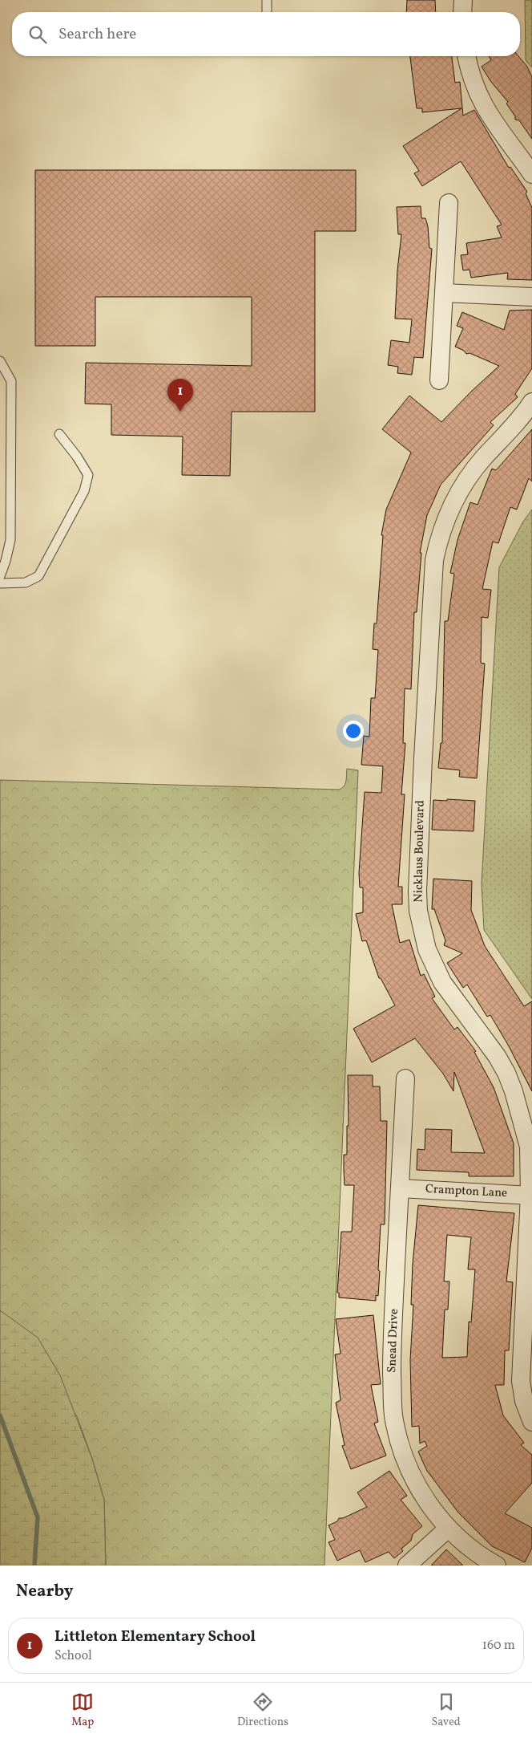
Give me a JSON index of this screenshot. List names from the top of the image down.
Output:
{
  "streets": {
    "street": ["Nicklaus Boulevard", "Crampton Lane", "Snead Drive"]
  },
  "crossings": [
    ["Nicklaus Boulevard", "Crampton Lane"],
    ["Crampton Lane", "Snead Drive"]
  ],
  "page": {
    "search": "Search here",
    "pins": "1",
    "heading": "Nearby",
    "list": [
      {
        "mark": "1",
        "name": "Littleton Elementary School",
        "note": "School",
        "value": "160 m"
      }
    ],
    "nav": ["Map", "Directions", "Saved"]
  }
}
